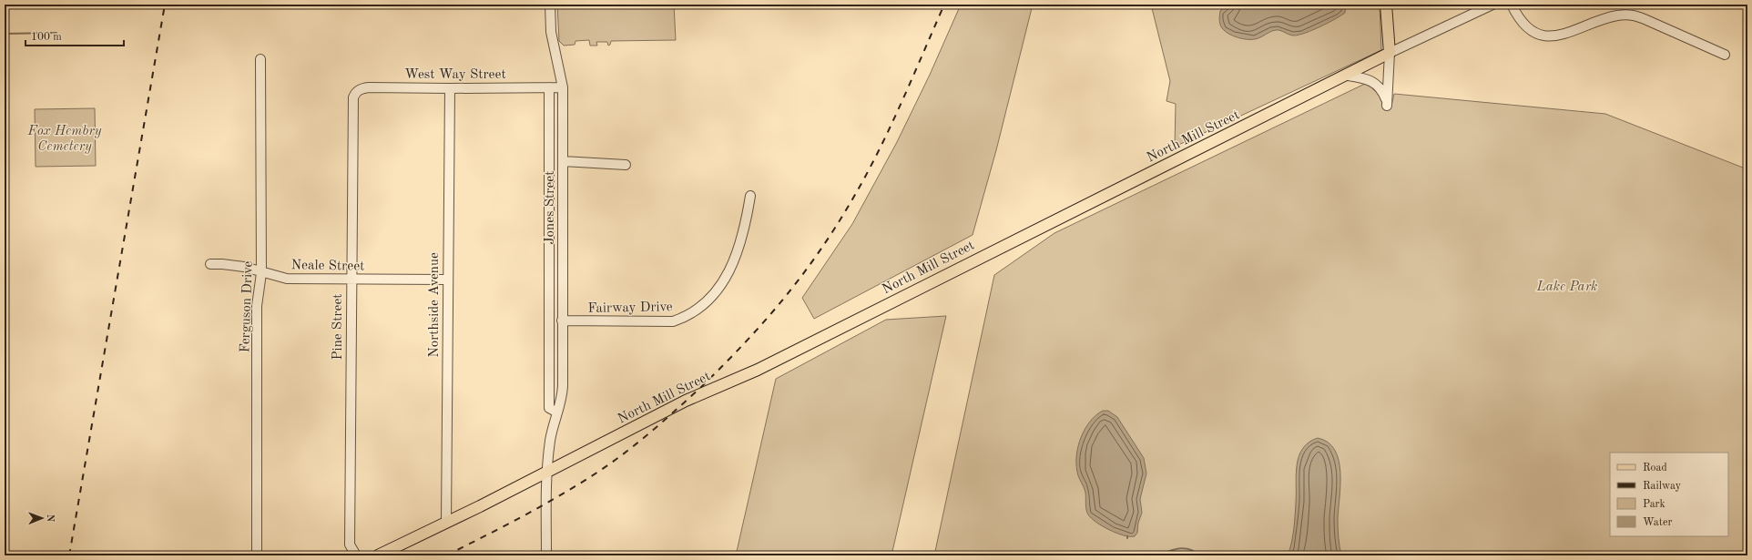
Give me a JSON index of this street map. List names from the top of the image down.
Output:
{
  "streets": {
    "main road": ["North Mill Street"],
    "street": [
      "West Way Street",
      "Jones Street",
      "Neale Street",
      "Northside Avenue",
      "Ferguson Drive",
      "Fairway Drive",
      "Pine Street"
    ]
  },
  "crossings": [
    ["West Way Street", "Jones Street"],
    ["West Way Street", "Northside Avenue"],
    ["West Way Street", "Pine Street"],
    ["North Mill Street", "Jones Street"],
    ["North Mill Street", "Northside Avenue"],
    ["Jones Street", "Fairway Drive"],
    ["Neale Street", "Northside Avenue"],
    ["Neale Street", "Ferguson Drive"],
    ["Neale Street", "Pine Street"]
  ],
  "parks": ["Fox Hembry Cemetery", "Lake Park"],
  "legend": [
    "Road",
    "Railway",
    "Park",
    "Water"
  ],
  "scale_bar": "100 m",
  "north": "right"
}
